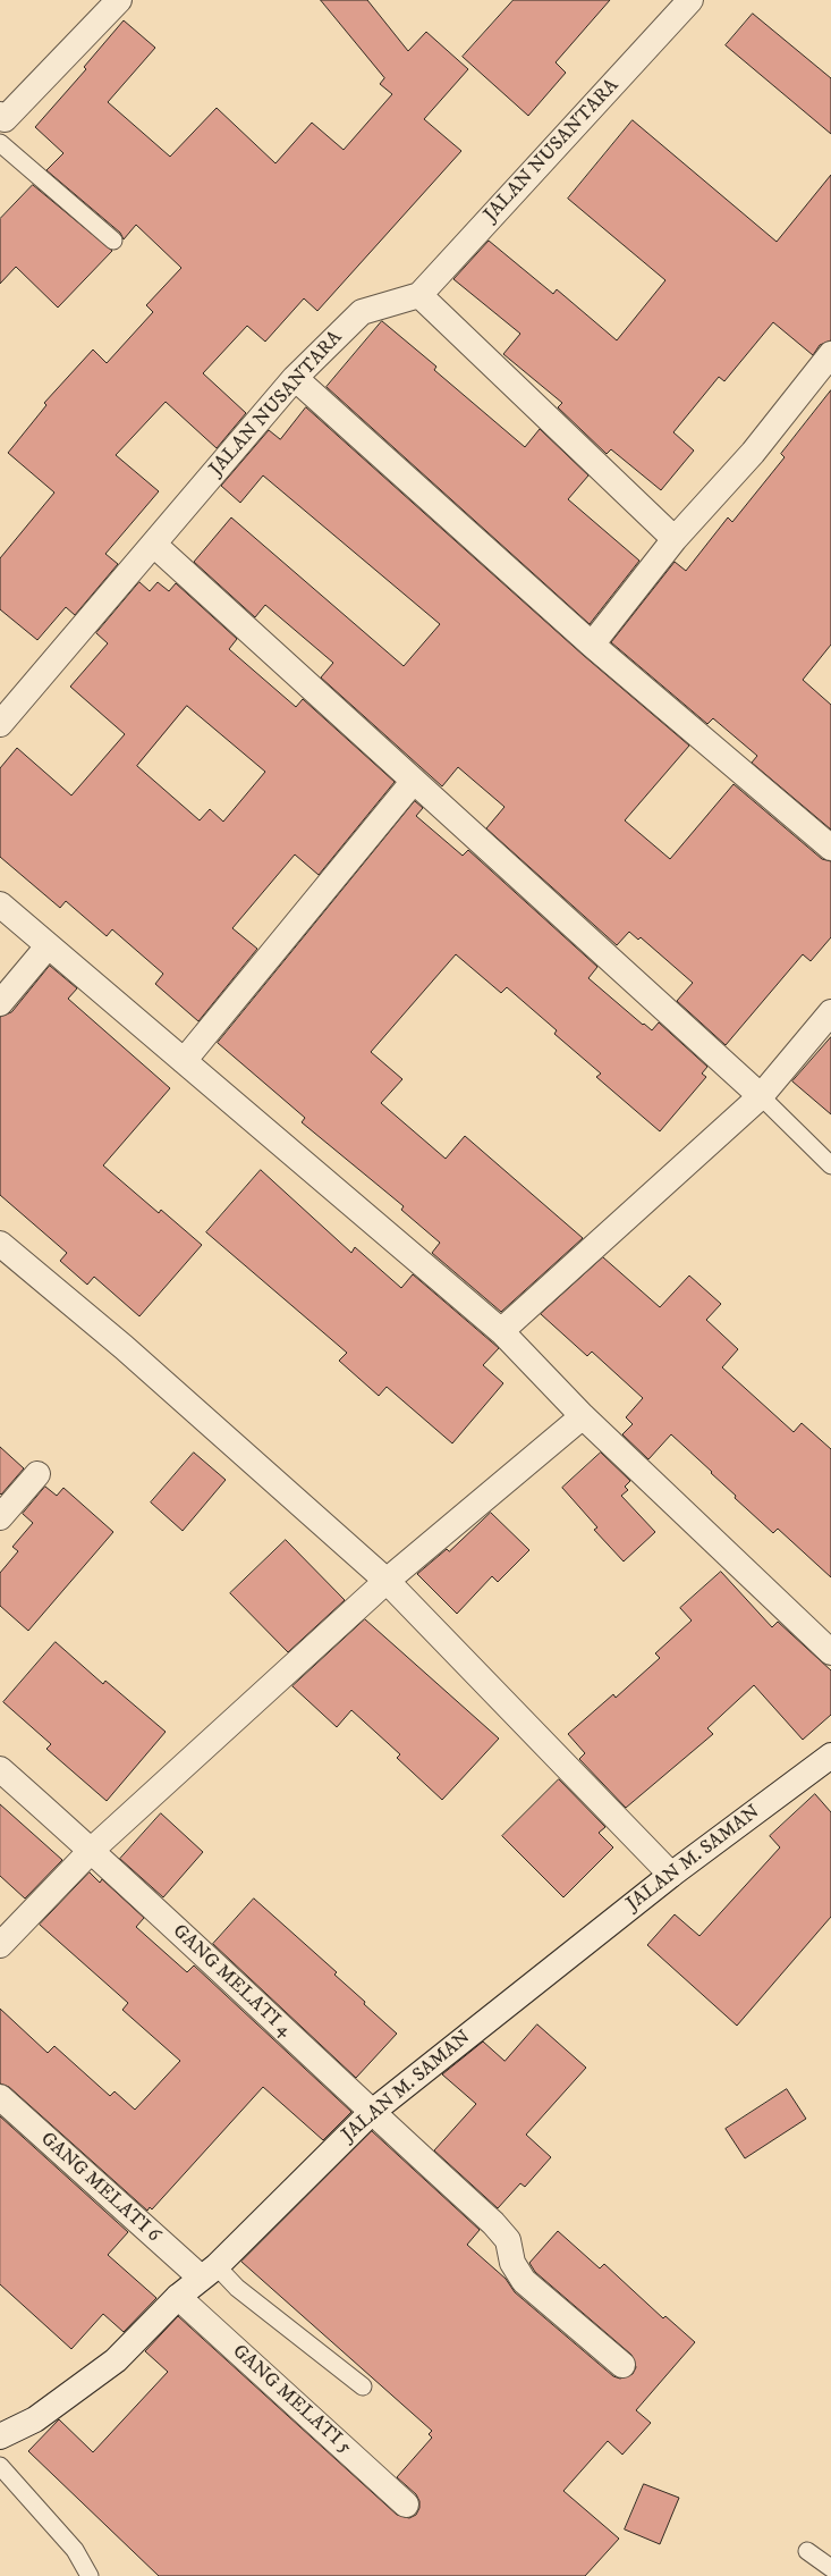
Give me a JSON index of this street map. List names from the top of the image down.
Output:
{
  "streets": {
    "street": [
      "JALAN NUSANTARA",
      "JALAN M. SAMAN",
      "GANG MELATI 4",
      "GANG MELATI 6",
      "GANG MELATI 5"
    ]
  },
  "crossings": [
    ["JALAN M. SAMAN", "GANG MELATI 4"],
    ["JALAN M. SAMAN", "GANG MELATI 6"],
    ["JALAN M. SAMAN", "GANG MELATI 5"]
  ]
}
